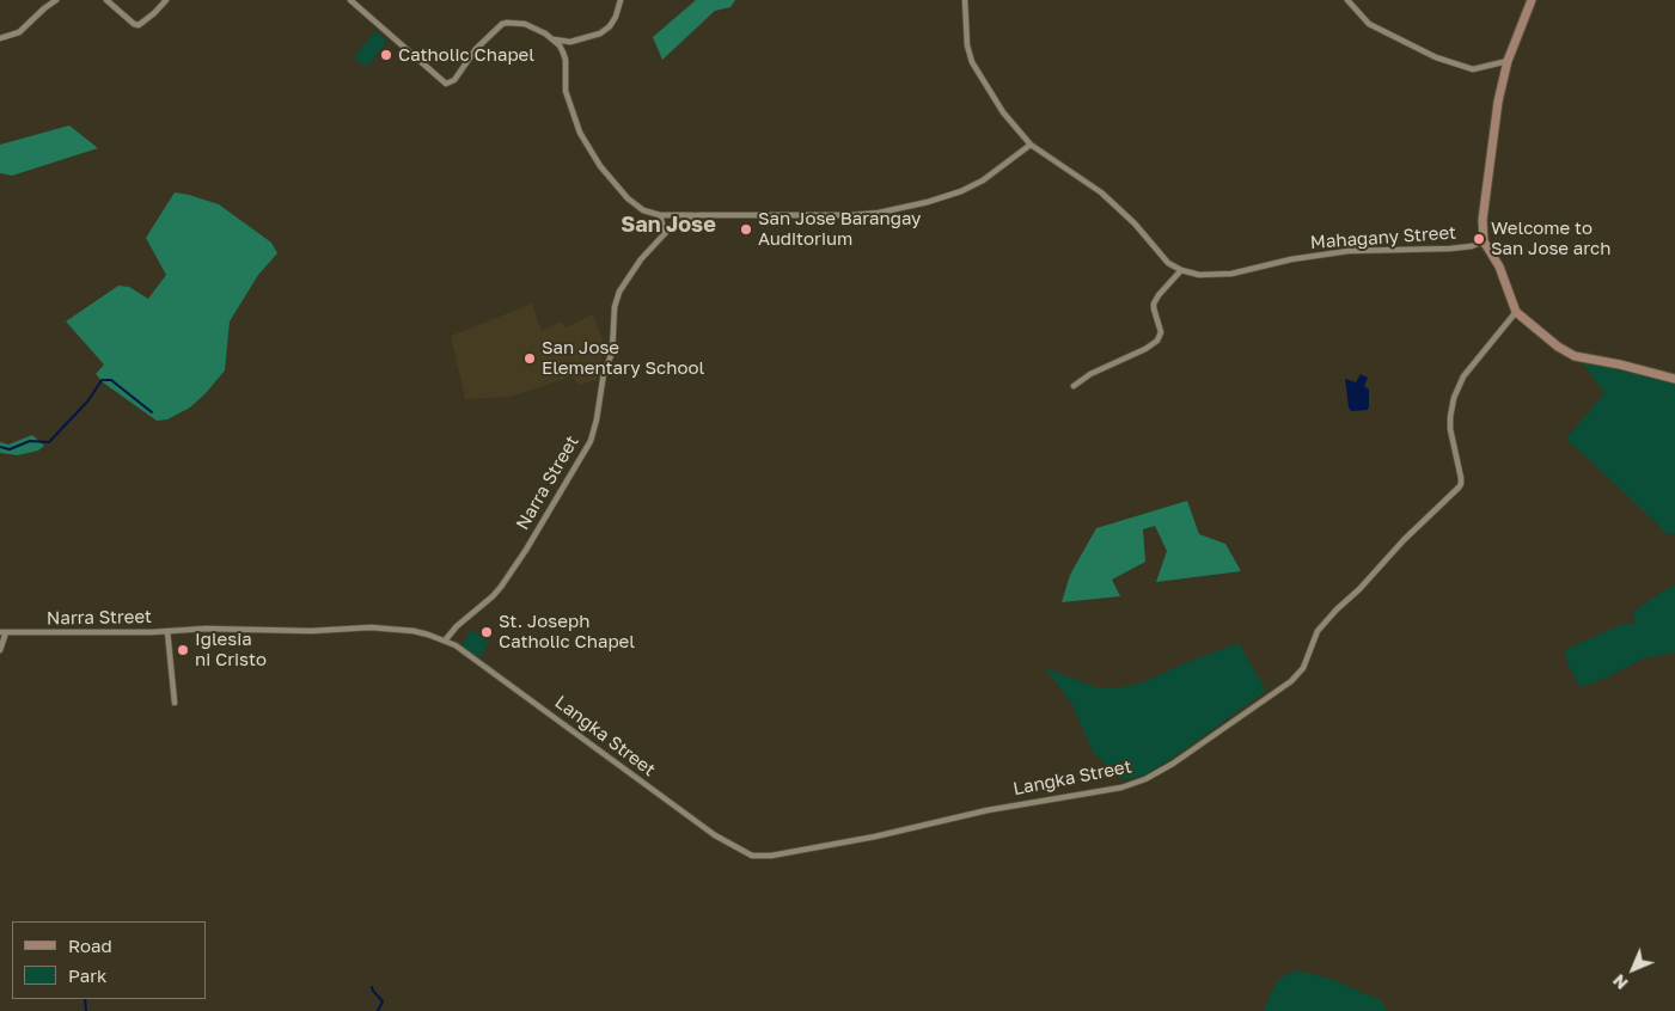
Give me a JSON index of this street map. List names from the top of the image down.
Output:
{
  "streets": {
    "street": ["Mahagany Street", "Narra Street", "Langka Street"]
  },
  "crossings": [
    ["Narra Street", "Langka Street"]
  ],
  "districts": ["San Jose"],
  "places": [
    "Catholic Chapel",
    "San Jose Barangay Auditorium",
    "Welcome to San Jose arch",
    "San Jose Elementary School",
    "St. Joseph Catholic Chapel",
    "Iglesia ni Cristo"
  ],
  "legend": ["Road", "Park"],
  "north": "bottom left"
}
